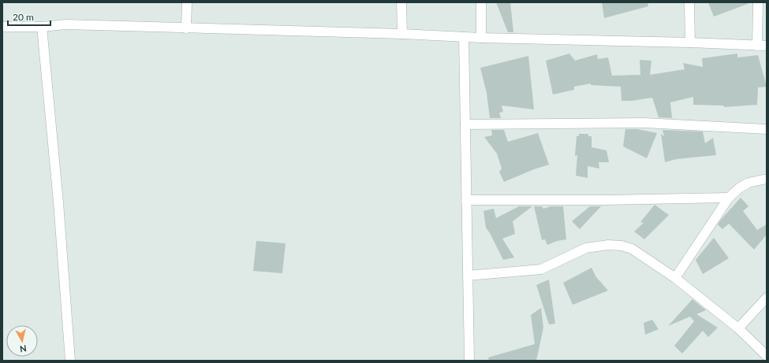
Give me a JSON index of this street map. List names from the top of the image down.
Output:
{
  "scale_bar": "20 m",
  "north": "bottom"
}
